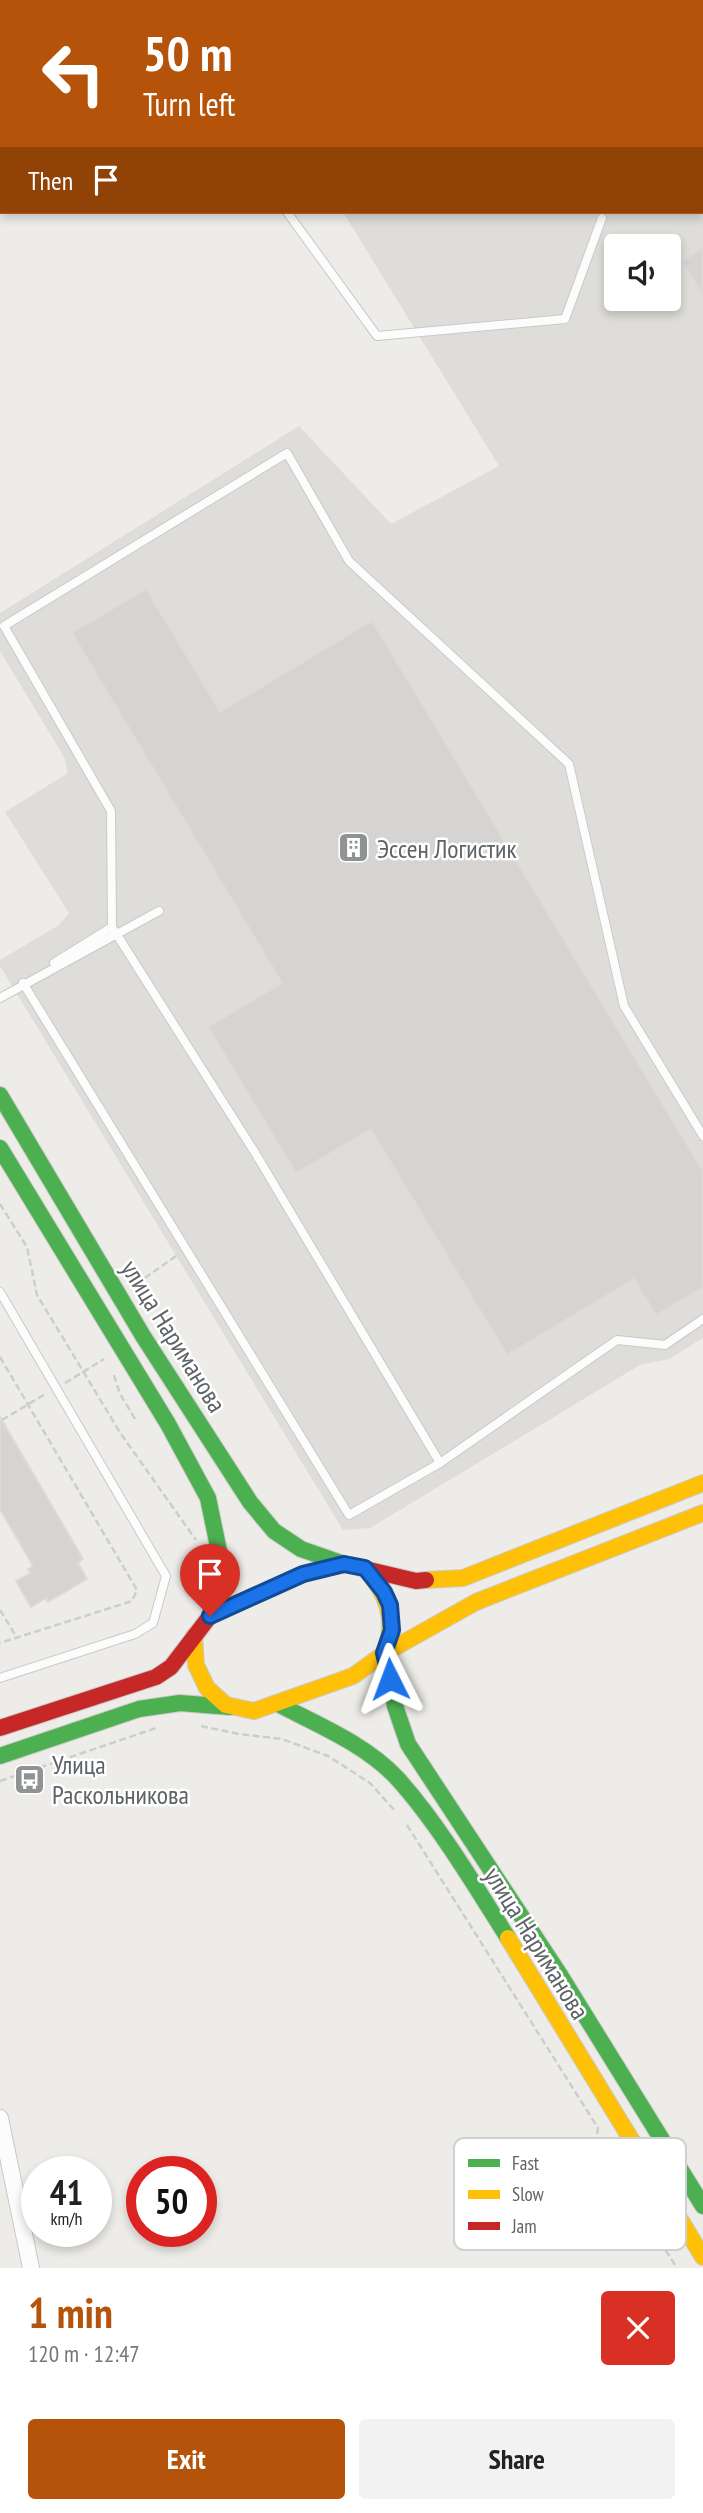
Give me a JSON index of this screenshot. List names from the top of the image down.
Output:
{
  "streets": {
    "main road": ["улица Нариманова"]
  },
  "places": {
    "building": ["Эссен Логистик"],
    "bus stop": ["Улица Раскольникова"]
  },
  "legend": ["Fast", "Slow", "Jam"],
  "page": {
    "turn": ["50 m", "Turn left"],
    "then": "Then",
    "speed": "41 km/h",
    "limit": "50",
    "heading": ["1 min", "120 m · 12:47"],
    "buttons": ["Exit", "Share"]
  }
}
